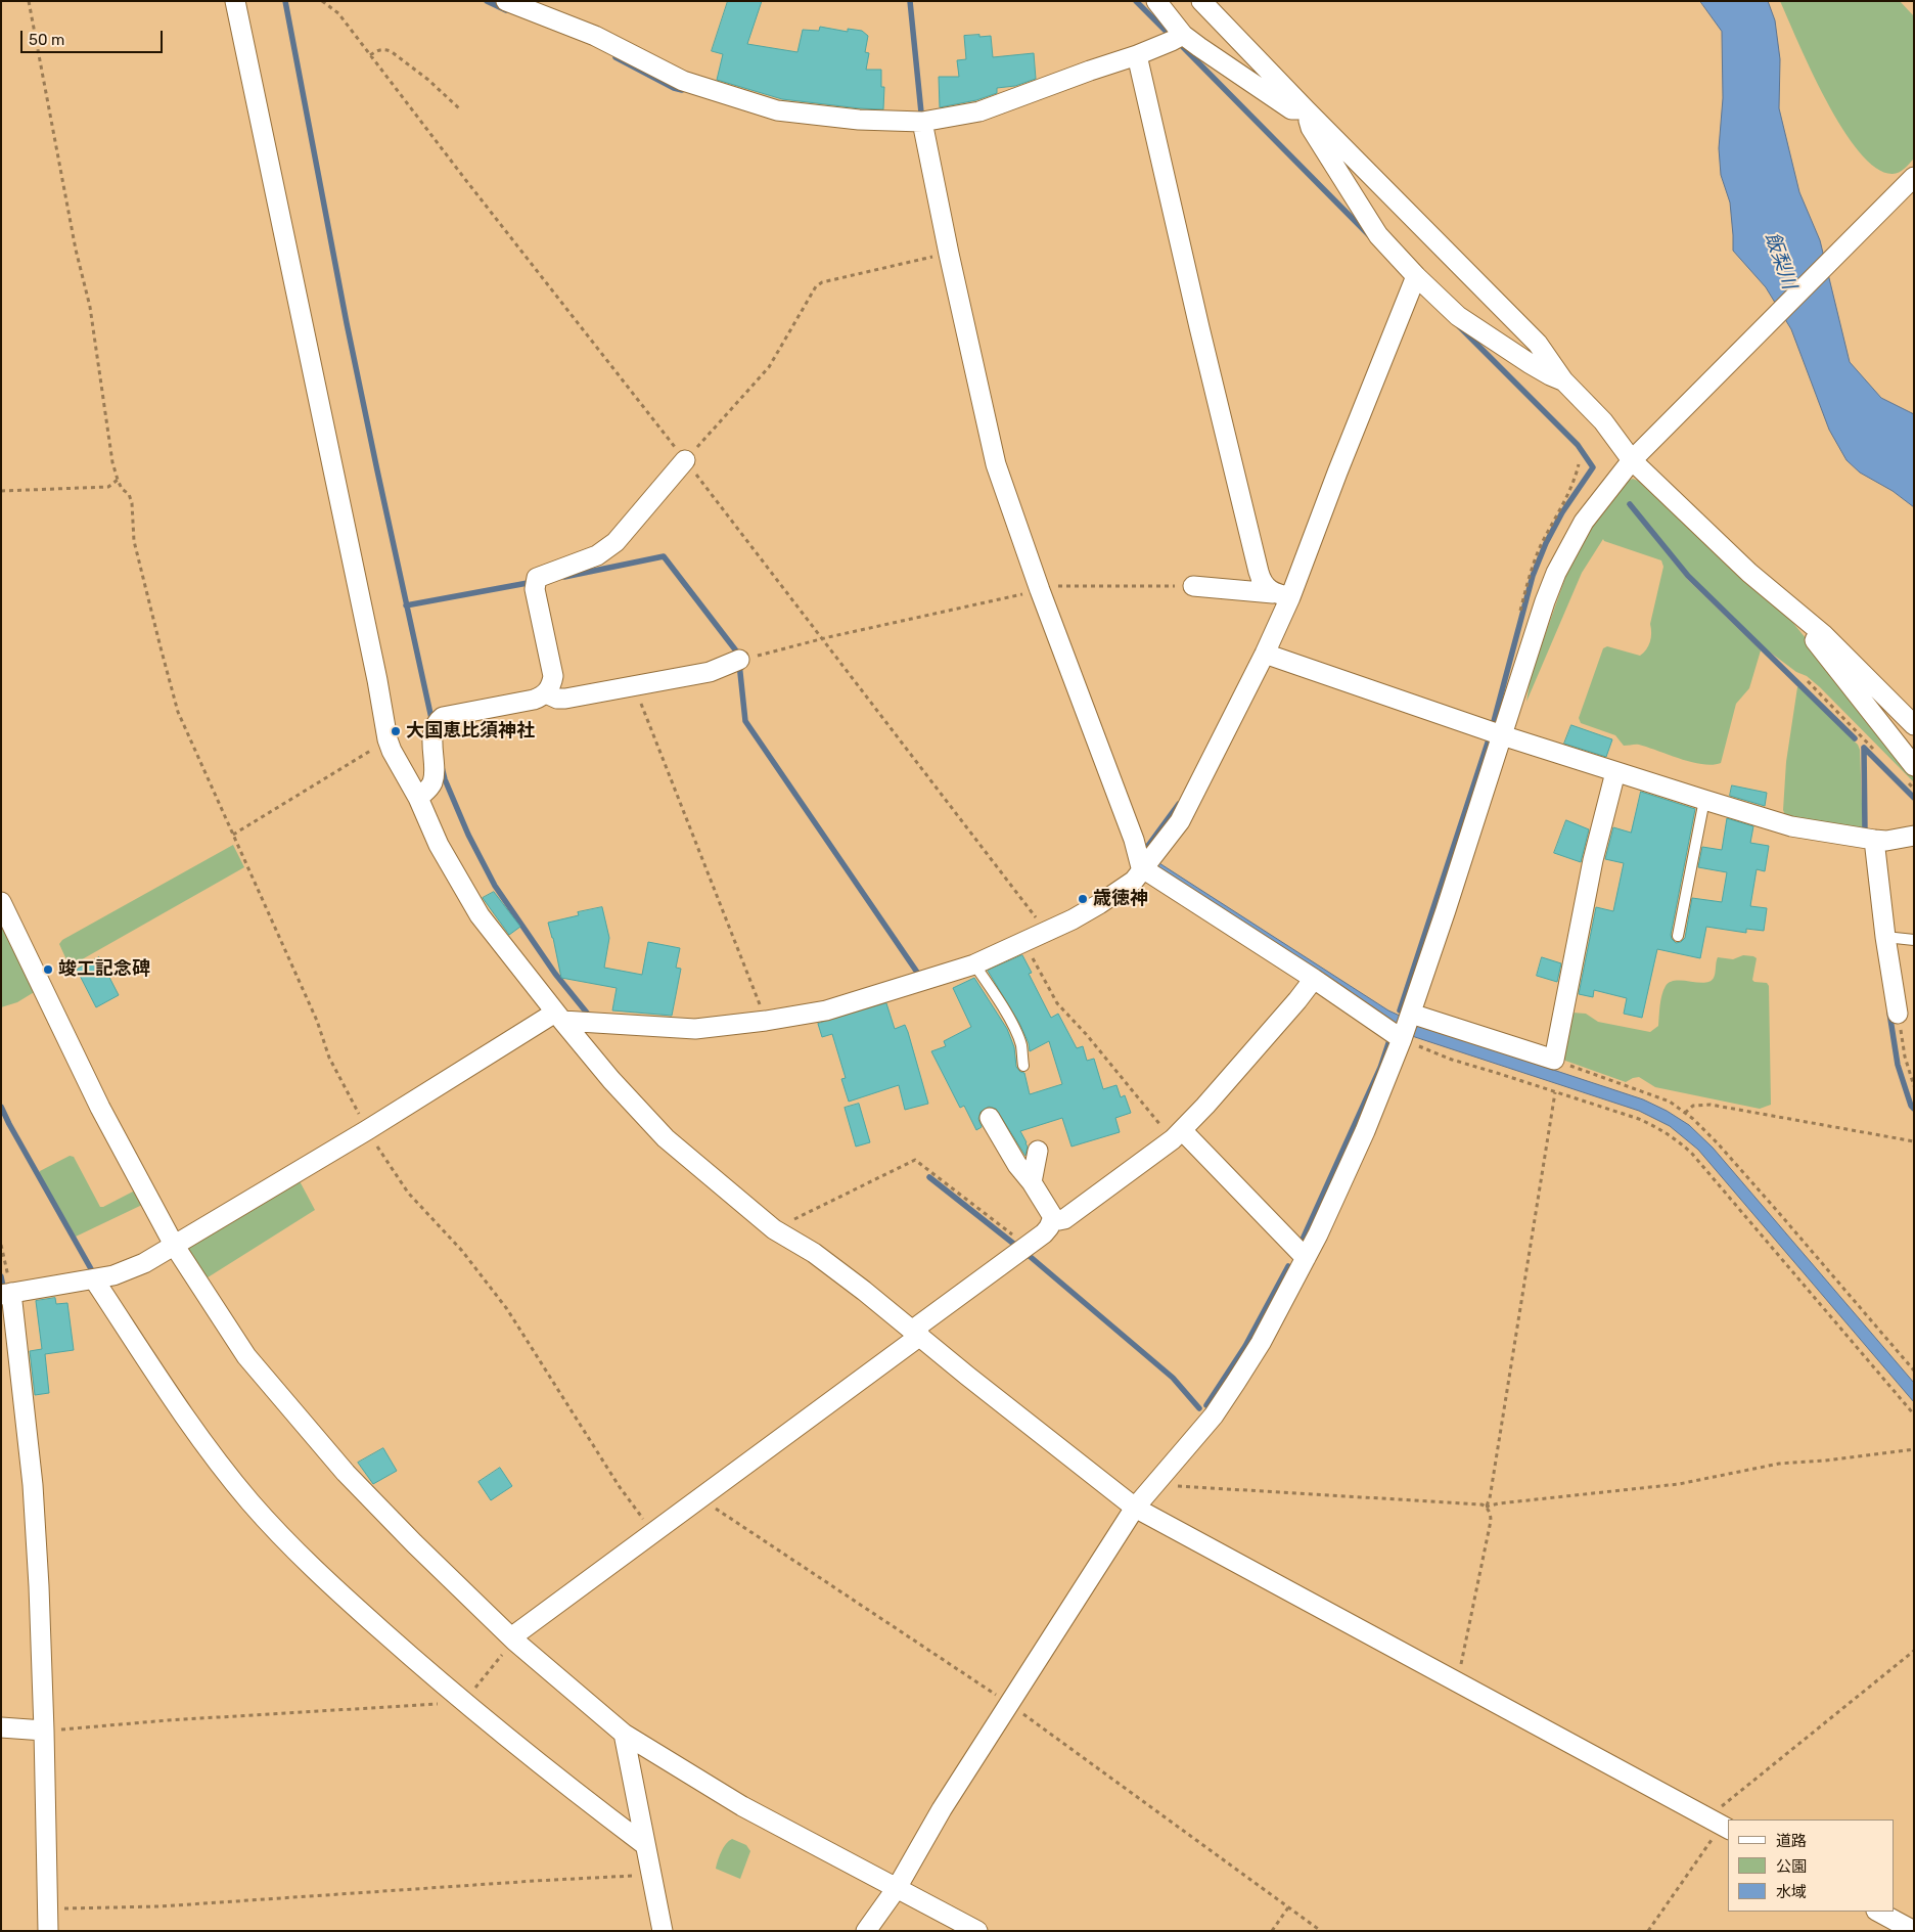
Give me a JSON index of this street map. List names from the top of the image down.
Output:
{
  "water": ["飯梨川"],
  "places": ["大国恵比須神社", "歳徳神", "竣工記念碑"],
  "legend": ["道路", "公園", "水域"],
  "scale_bar": "50 m"
}
